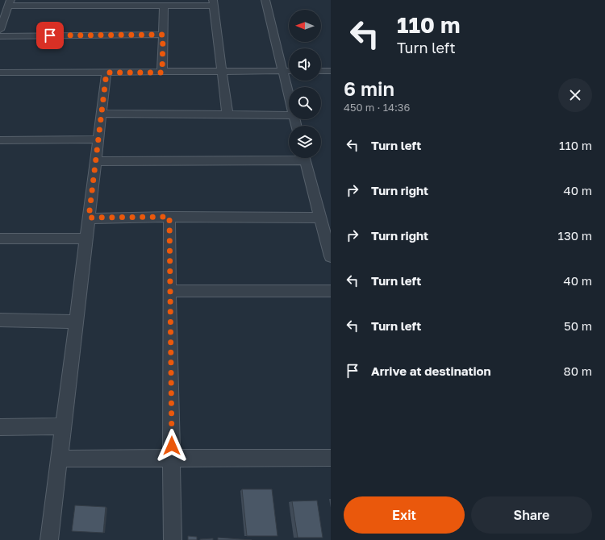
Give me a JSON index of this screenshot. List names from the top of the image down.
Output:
{
  "north": "left",
  "page": {
    "turn": ["110 m", "Turn left"],
    "heading": ["6 min", "450 m · 14:36"],
    "list": [
      {
        "name": "Turn left",
        "value": "110 m"
      },
      {
        "name": "Turn right",
        "value": "40 m"
      },
      {
        "name": "Turn right",
        "value": "130 m"
      },
      {
        "name": "Turn left",
        "value": "40 m"
      },
      {
        "name": "Turn left",
        "value": "50 m"
      },
      {
        "name": "Arrive at destination",
        "value": "80 m"
      }
    ],
    "buttons": ["Exit", "Share"]
  }
}
